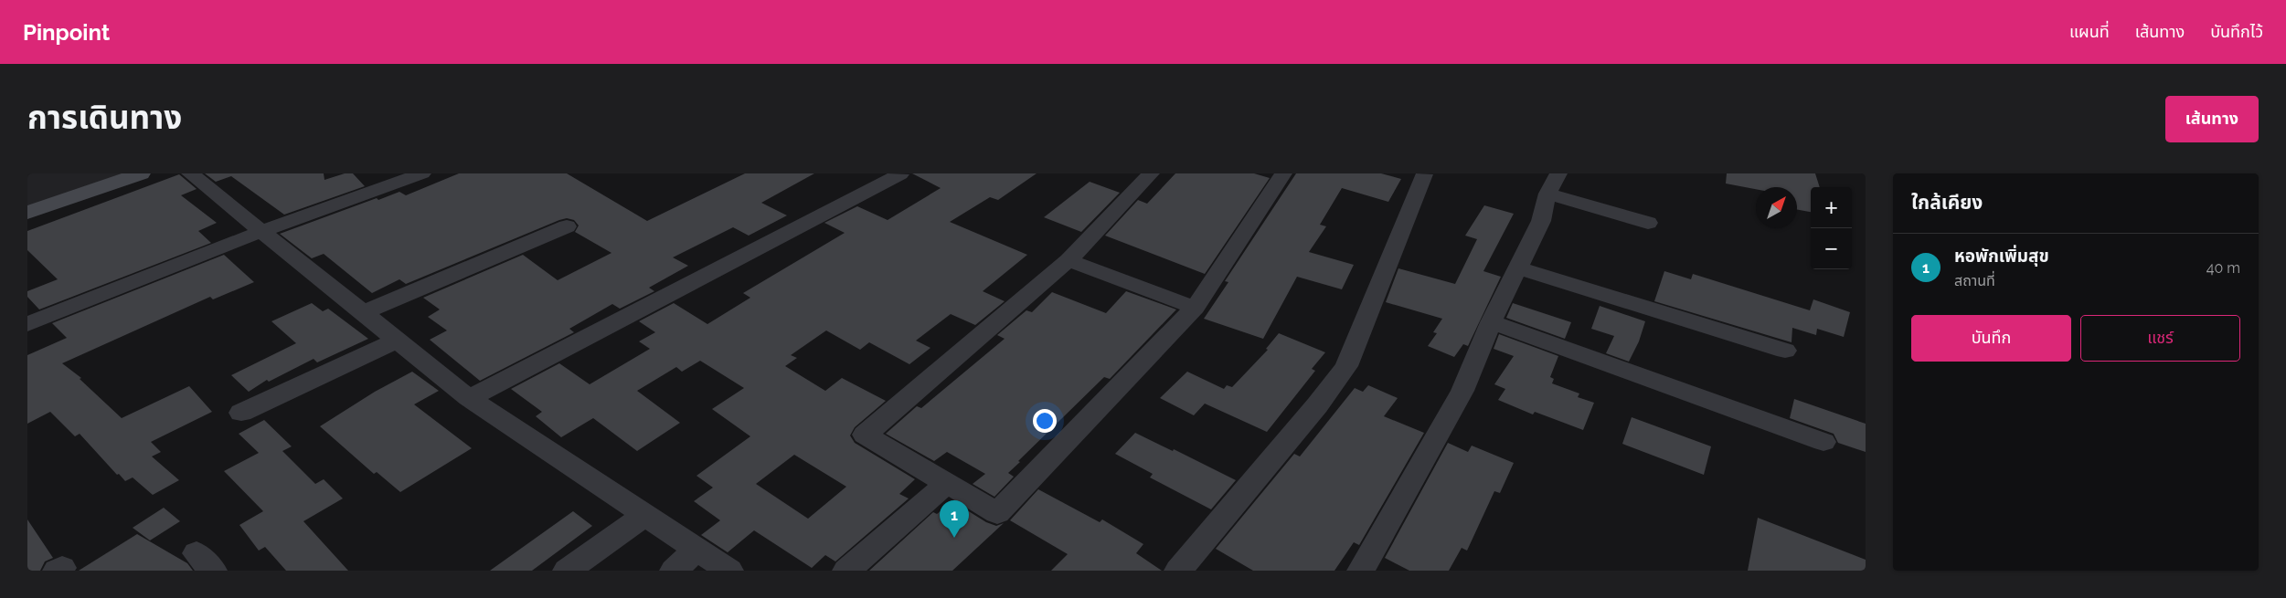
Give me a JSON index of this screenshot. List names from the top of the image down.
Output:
{
  "north": "top right",
  "page": {
    "header": "Pinpoint",
    "nav": ["แผนที่", "เส้นทาง", "บันทึกไว้"],
    "title": "การเดินทาง",
    "buttons": [
      "เส้นทาง",
      ["บันทึก", "แชร์"]
    ],
    "heading": "ใกล้เคียง",
    "map_buttons": ["+", "−"],
    "list": [
      {
        "mark": "1",
        "name": "หอพักเพิ่มสุข",
        "note": "สถานที่",
        "value": "40 m"
      }
    ],
    "pins": "1"
  }
}
